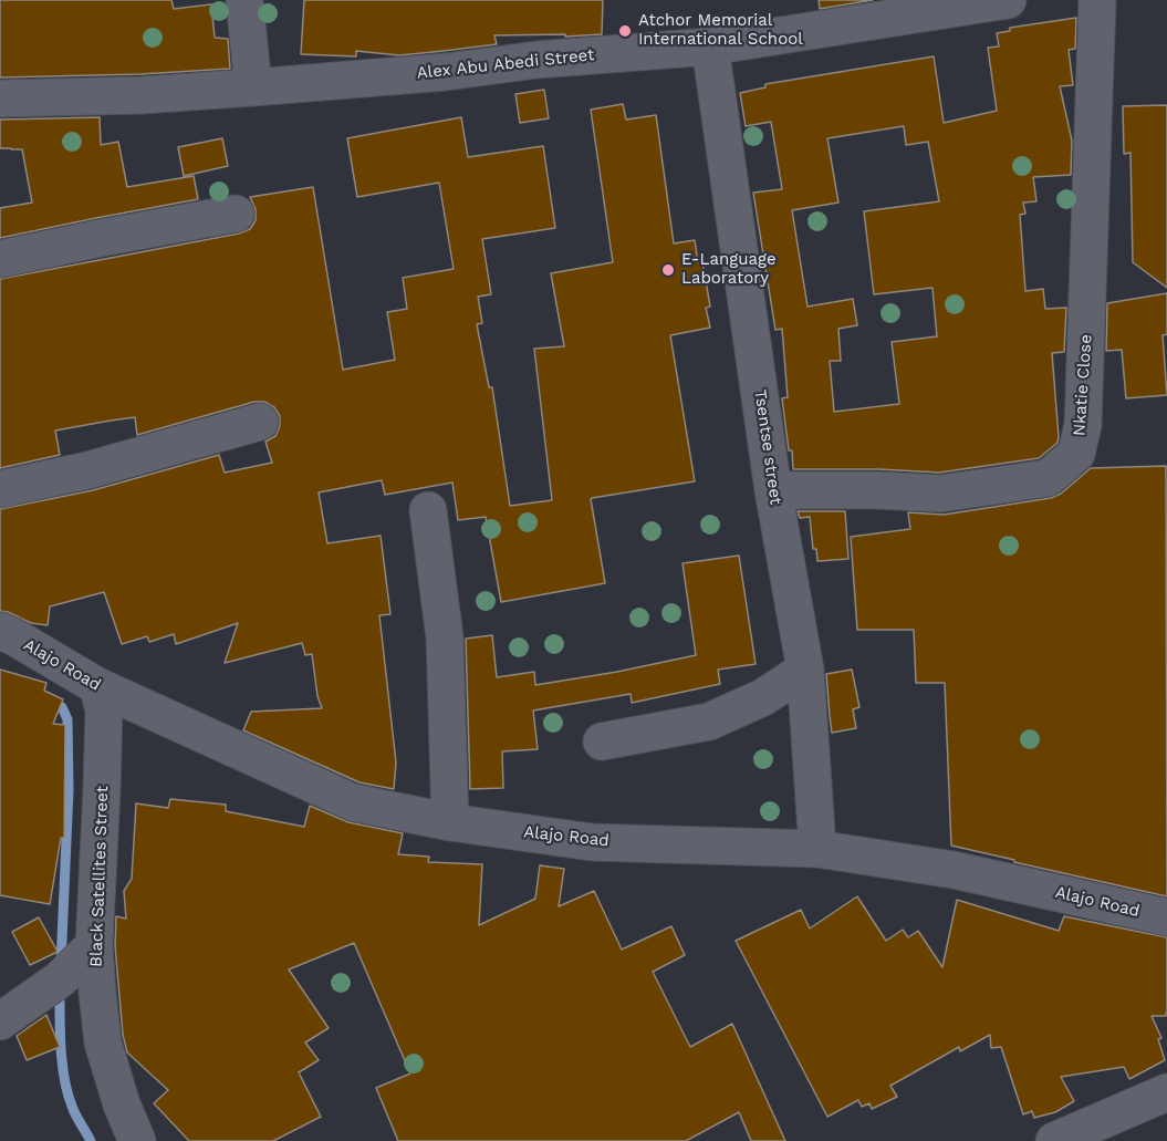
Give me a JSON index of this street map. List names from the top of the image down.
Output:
{
  "streets": {
    "street": [
      "Alex Abu Abedi Street",
      "Nkatie Close",
      "Tsentse street",
      "Alajo Road",
      "Black Satellites Street"
    ]
  },
  "crossings": [
    ["Alex Abu Abedi Street", "Tsentse street"],
    ["Nkatie Close", "Tsentse street"],
    ["Tsentse street", "Alajo Road"],
    ["Alajo Road", "Black Satellites Street"]
  ],
  "places": ["Atchor Memorial International School", "E-Language Laboratory"]
}
